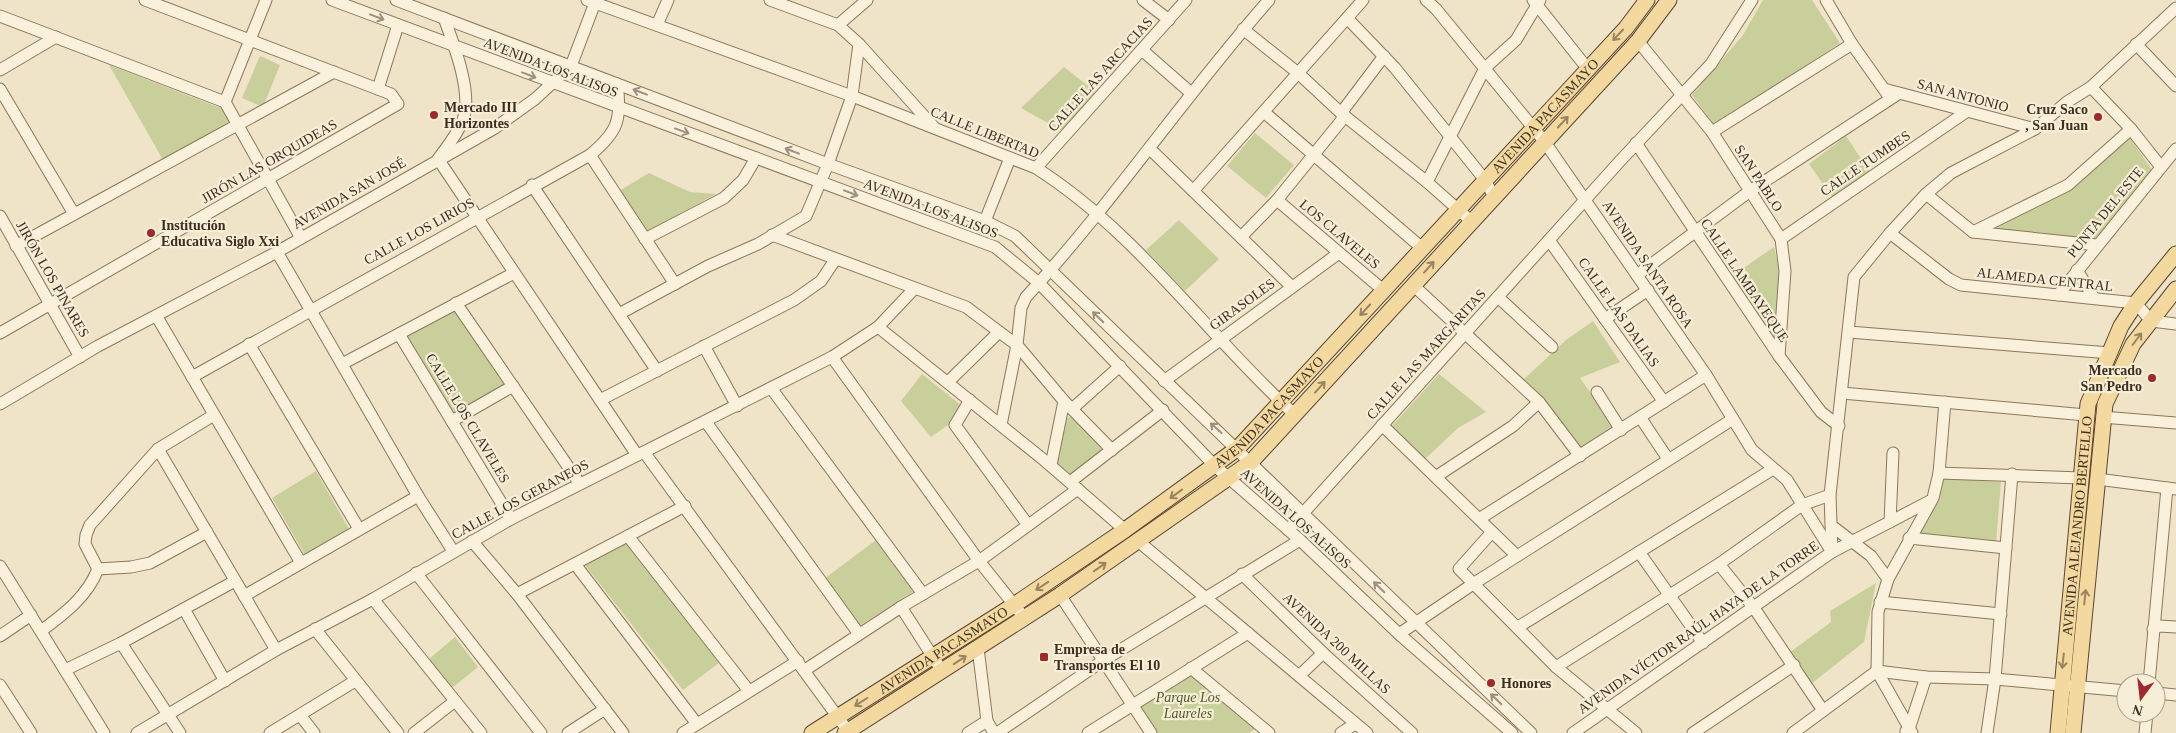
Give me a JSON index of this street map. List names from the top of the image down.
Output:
{
  "streets": {
    "main road": ["AVENIDA PACASMAYO", "AVENIDA ALEJANDRO BERTELLO"],
    "street": [
      "AVENIDA LOS ALISOS",
      "CALLE LAS ARCACIAS",
      "SAN ANTONIO",
      "CALLE LIBERTAD",
      "JIRÓN LAS ORQUIDEAS",
      "CALLE TUMBES",
      "SAN PABLO",
      "AVENIDA SAN JOSÉ",
      "PUNTA DEL ESTE",
      "CALLE LOS LIRIOS",
      "LOS CLAVELES",
      "AVENIDA SANTA ROSA",
      "JIRÓN LOS PINARES",
      "ALAMEDA CENTRAL",
      "CALLE LAMBAYEQUE",
      "GIRASOLES",
      "CALLE LAS DALIAS",
      "CALLE LAS MARGARITAS",
      "CALLE LOS CLAVELES",
      "CALLE LOS GERANEOS",
      "AVENIDA VÍCTOR RAÚL HAYA DE LA TORRE",
      "AVENIDA 200 MILLAS"
    ]
  },
  "crossings": [
    ["AVENIDA LOS ALISOS", "AVENIDA PACASMAYO"],
    ["AVENIDA LOS ALISOS", "AVENIDA SAN JOSÉ"],
    ["AVENIDA LOS ALISOS", "CALLE LOS LIRIOS"],
    ["AVENIDA LOS ALISOS", "GIRASOLES"],
    ["AVENIDA LOS ALISOS", "CALLE LAS MARGARITAS"],
    ["CALLE LAS ARCACIAS", "CALLE LIBERTAD"],
    ["SAN ANTONIO", "CALLE TUMBES"],
    ["SAN ANTONIO", "AVENIDA VÍCTOR RAÚL HAYA DE LA TORRE"],
    ["AVENIDA PACASMAYO", "CALLE LIBERTAD"],
    ["AVENIDA PACASMAYO", "SAN PABLO"],
    ["AVENIDA PACASMAYO", "LOS CLAVELES"],
    ["AVENIDA PACASMAYO", "AVENIDA SANTA ROSA"],
    ["CALLE LIBERTAD", "GIRASOLES"],
    ["JIRÓN LAS ORQUIDEAS", "JIRÓN LOS PINARES"],
    ["CALLE TUMBES", "SAN PABLO"],
    ["SAN PABLO", "CALLE LAMBAYEQUE"],
    ["SAN PABLO", "CALLE LAS MARGARITAS"],
    ["AVENIDA SAN JOSÉ", "JIRÓN LOS PINARES"],
    ["PUNTA DEL ESTE", "ALAMEDA CENTRAL"],
    ["LOS CLAVELES", "GIRASOLES"],
    ["AVENIDA SANTA ROSA", "CALLE LAS MARGARITAS"],
    ["AVENIDA SANTA ROSA", "AVENIDA VÍCTOR RAÚL HAYA DE LA TORRE"],
    ["ALAMEDA CENTRAL", "AVENIDA ALEJANDRO BERTELLO"],
    ["ALAMEDA CENTRAL", "AVENIDA VÍCTOR RAÚL HAYA DE LA TORRE"],
    ["CALLE LAMBAYEQUE", "CALLE LAS MARGARITAS"],
    ["CALLE LAMBAYEQUE", "AVENIDA VÍCTOR RAÚL HAYA DE LA TORRE"],
    ["CALLE LAS DALIAS", "CALLE LAS MARGARITAS"],
    ["CALLE LOS CLAVELES", "CALLE LOS GERANEOS"]
  ],
  "parks": ["Parque Los Laureles"],
  "places": {
    "other": [
      "Mercado III Horizontes",
      "Cruz Saco , San Juan",
      "Institución Educativa Siglo Xxi",
      "Mercado San Pedro",
      "Honores"
    ],
    "transit": ["Empresa de Transportes El 10"]
  },
  "north": "bottom"
}
